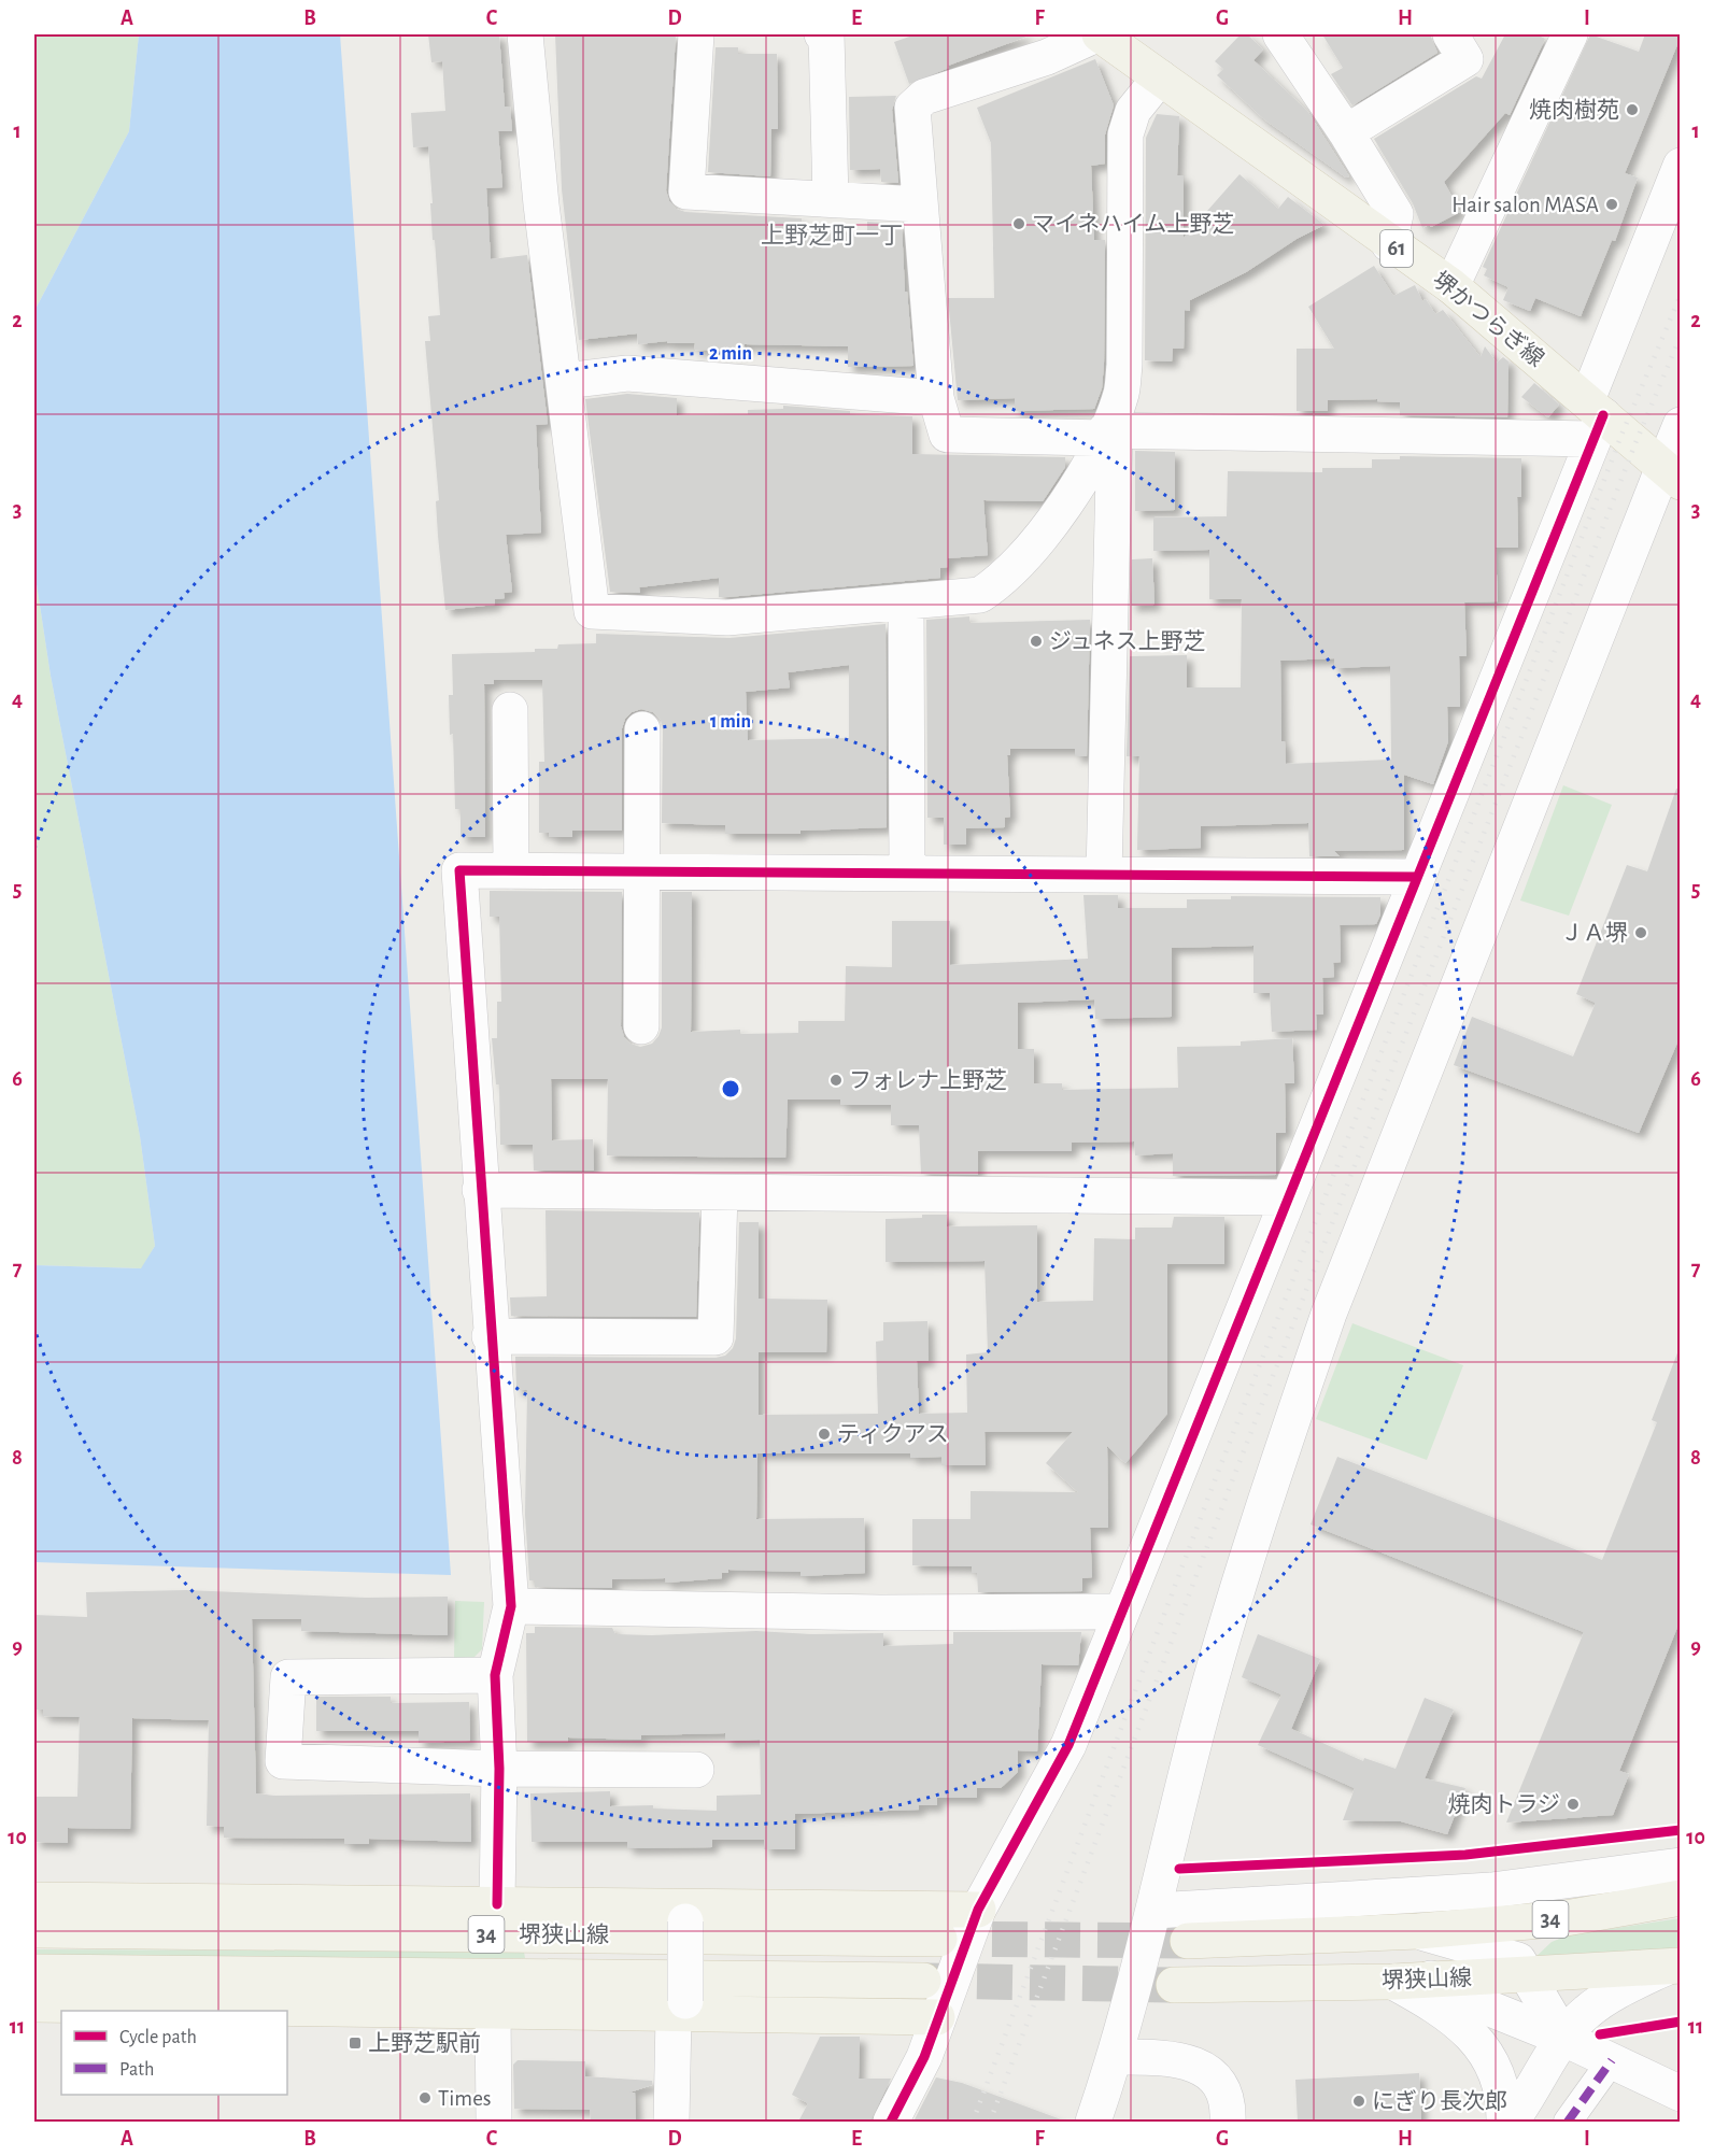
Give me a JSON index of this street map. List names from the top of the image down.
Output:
{
  "streets": {
    "main road": [
      "61",
      "堺かつらぎ線",
      "34",
      "堺狭山線"
    ]
  },
  "districts": ["上野芝町一丁"],
  "places": {
    "other": [
      "焼肉樹苑",
      "Hair salon MASA",
      "マイネハイム上野芝",
      "ジュネス上野芝",
      "ＪＡ堺",
      "フォレナ上野芝",
      "ティクアス",
      "焼肉トラジ",
      "Times",
      "にぎり長次郎"
    ],
    "transit": ["上野芝駅前"]
  },
  "legend": ["Cycle path", "Path"],
  "grid": {
    "columns": [
      "A",
      "B",
      "C",
      "D",
      "E",
      "F",
      "G",
      "H",
      "I"
    ],
    "rows": [
      "1",
      "2",
      "3",
      "4",
      "5",
      "6",
      "7",
      "8",
      "9",
      "10",
      "11"
    ]
  },
  "rings": ["2 min", "1 min"]
}
